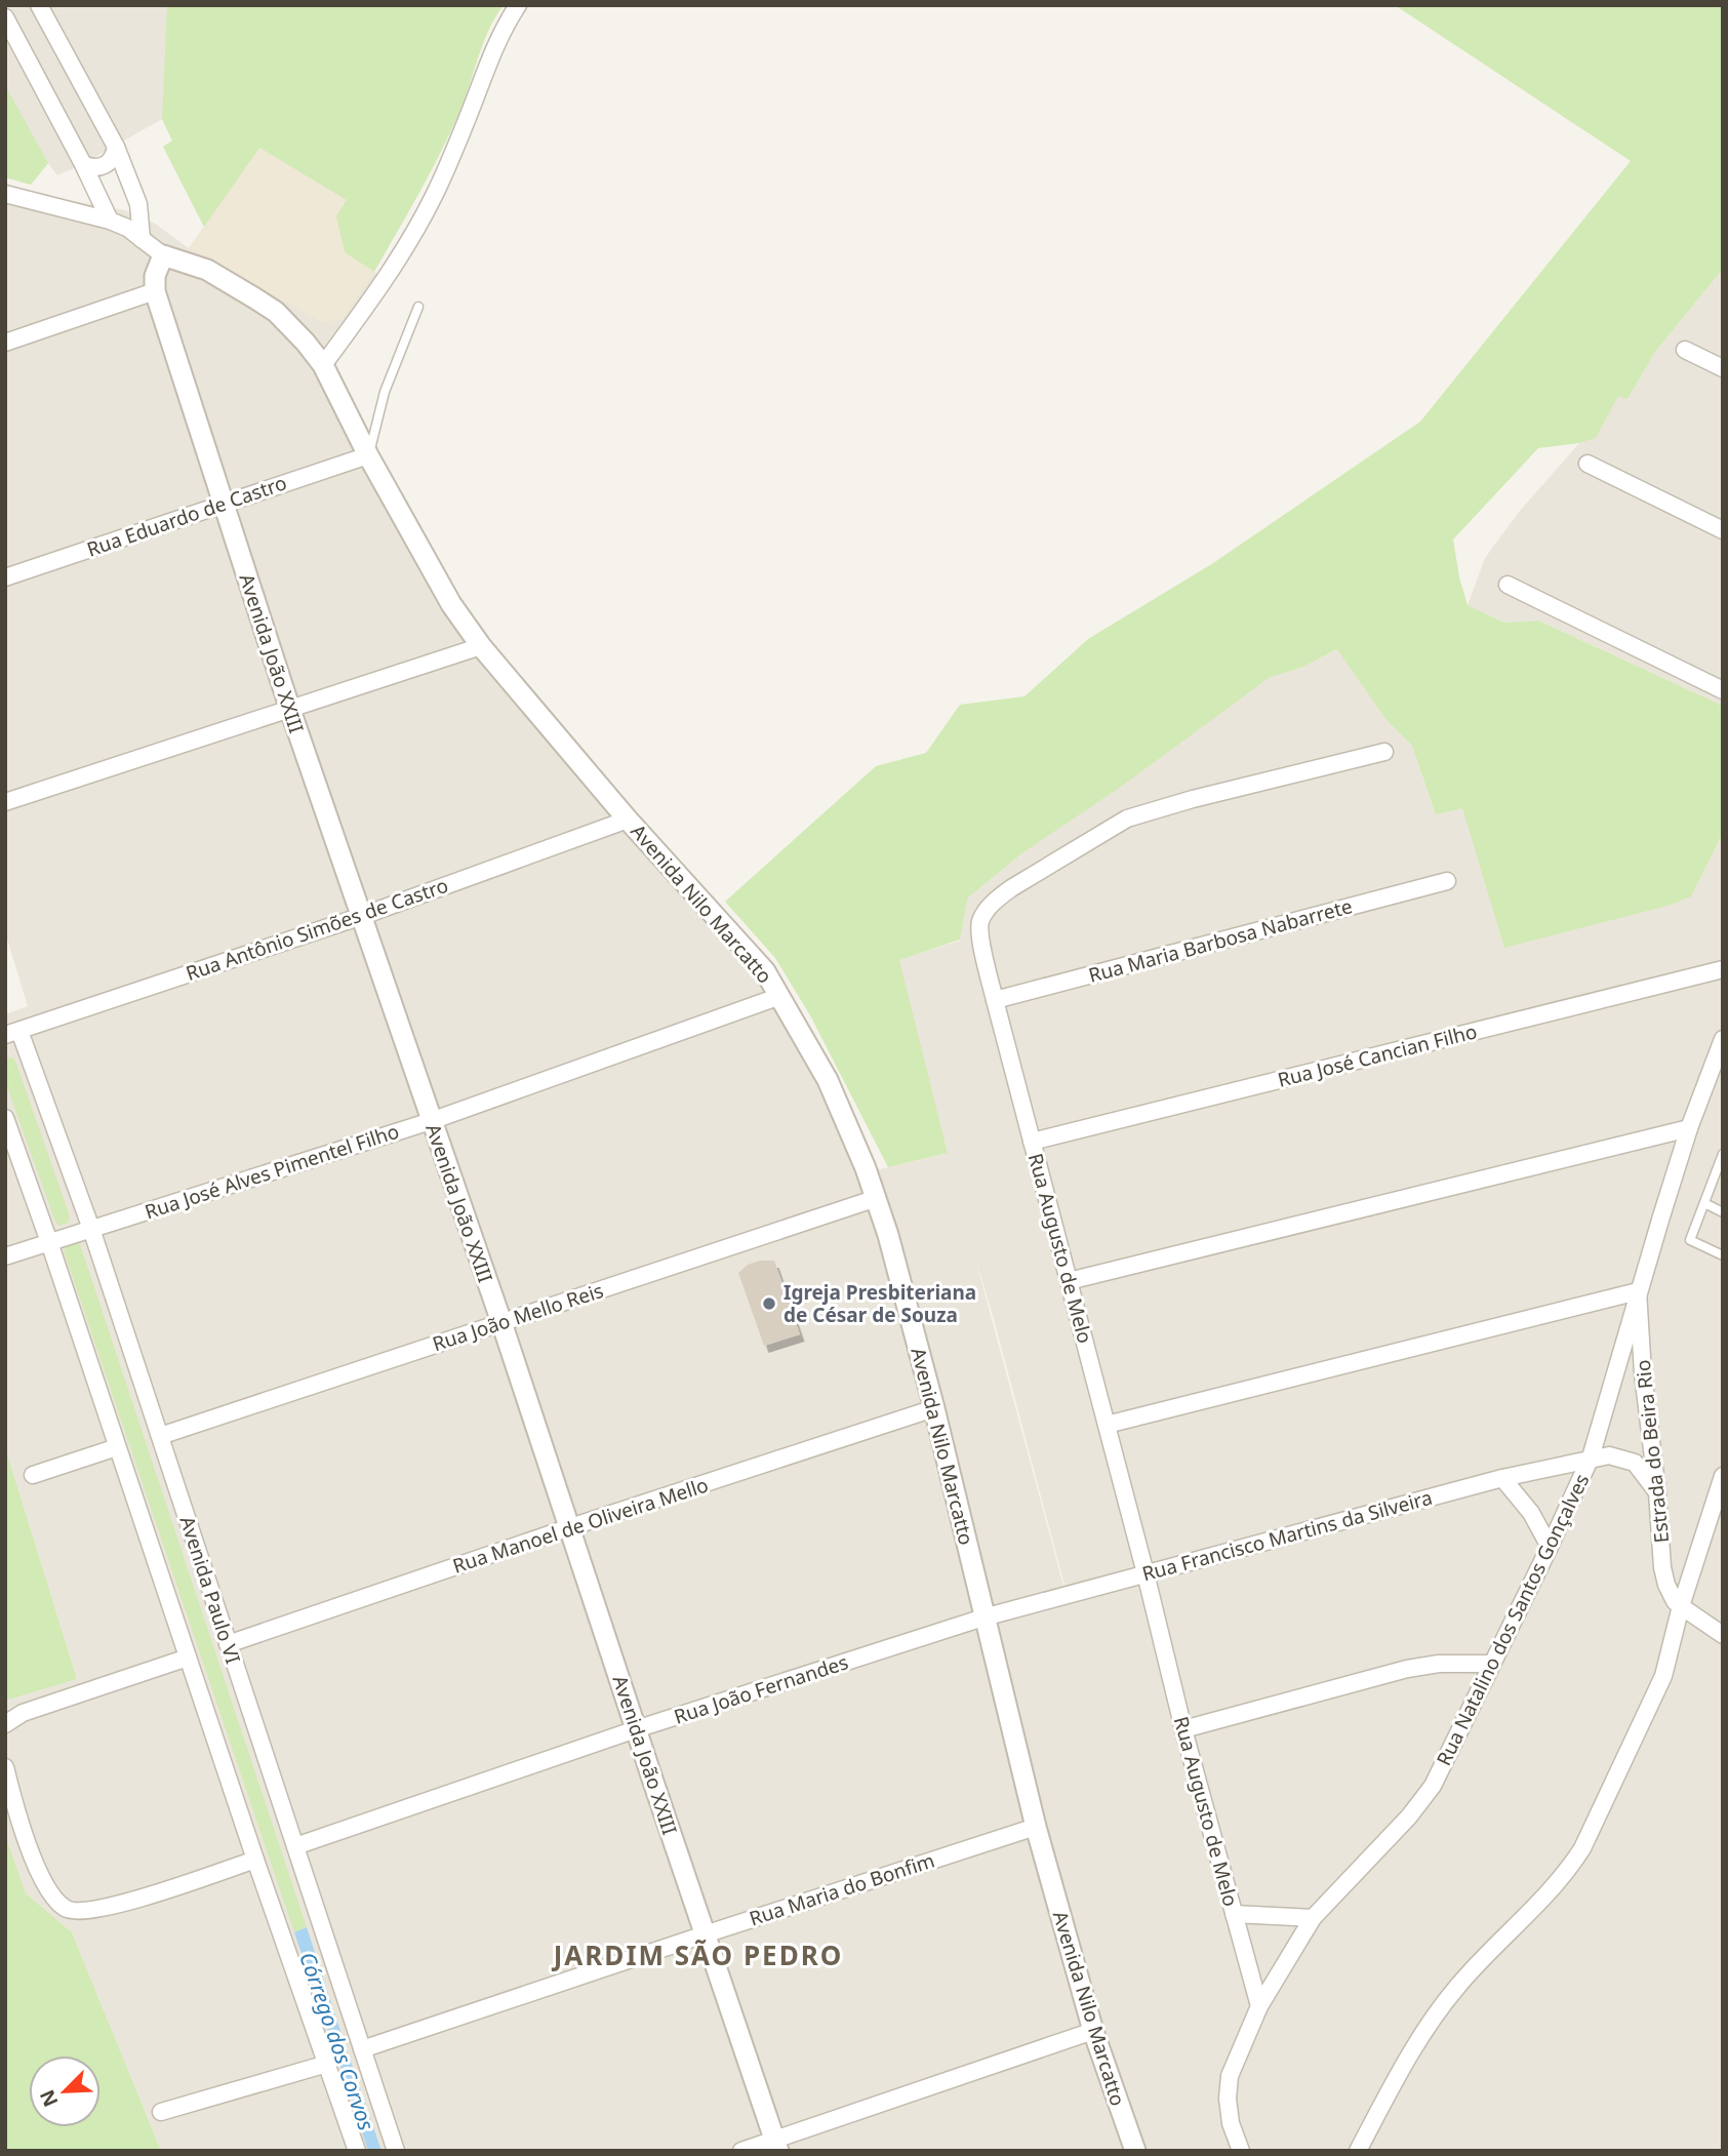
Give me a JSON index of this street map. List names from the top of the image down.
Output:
{
  "streets": {
    "street": [
      "Rua Eduardo de Castro",
      "Avenida João XXIII",
      "Avenida Nilo Marcatto",
      "Rua Antônio Simões de Castro",
      "Rua Maria Barbosa Nabarrete",
      "Rua José Cancian Filho",
      "Rua José Alves Pimentel Filho",
      "Rua Augusto de Melo",
      "Rua João Mello Reis",
      "Estrada do Beira Rio",
      "Rua Manoel de Oliveira Mello",
      "Rua Francisco Martins da Silveira",
      "Avenida Paulo VI",
      "Rua Natalino dos Santos Gonçalves",
      "Rua João Fernandes",
      "Rua Maria do Bonfim"
    ]
  },
  "crossings": [
    ["Rua Eduardo de Castro", "Avenida João XXIII"],
    ["Rua Eduardo de Castro", "Avenida Nilo Marcatto"],
    ["Avenida João XXIII", "Rua Antônio Simões de Castro"],
    ["Avenida João XXIII", "Rua José Alves Pimentel Filho"],
    ["Avenida João XXIII", "Rua João Mello Reis"],
    ["Avenida João XXIII", "Rua Manoel de Oliveira Mello"],
    ["Avenida João XXIII", "Rua João Fernandes"],
    ["Avenida João XXIII", "Rua Maria do Bonfim"],
    ["Avenida Nilo Marcatto", "Rua Antônio Simões de Castro"],
    ["Avenida Nilo Marcatto", "Rua José Alves Pimentel Filho"],
    ["Avenida Nilo Marcatto", "Rua João Mello Reis"],
    ["Avenida Nilo Marcatto", "Rua Manoel de Oliveira Mello"],
    ["Avenida Nilo Marcatto", "Rua Francisco Martins da Silveira"],
    ["Avenida Nilo Marcatto", "Rua João Fernandes"],
    ["Avenida Nilo Marcatto", "Rua Maria do Bonfim"],
    ["Rua Antônio Simões de Castro", "Avenida Paulo VI"],
    ["Rua Maria Barbosa Nabarrete", "Rua Augusto de Melo"],
    ["Rua José Cancian Filho", "Rua Augusto de Melo"],
    ["Rua José Alves Pimentel Filho", "Avenida Paulo VI"],
    ["Rua Augusto de Melo", "Rua Francisco Martins da Silveira"],
    ["Rua Augusto de Melo", "Rua Natalino dos Santos Gonçalves"],
    ["Rua João Mello Reis", "Avenida Paulo VI"],
    ["Estrada do Beira Rio", "Rua Natalino dos Santos Gonçalves"],
    ["Rua Manoel de Oliveira Mello", "Avenida Paulo VI"],
    ["Rua Francisco Martins da Silveira", "Rua Natalino dos Santos Gonçalves"],
    ["Rua Francisco Martins da Silveira", "Rua João Fernandes"],
    ["Avenida Paulo VI", "Rua João Fernandes"],
    ["Avenida Paulo VI", "Rua Maria do Bonfim"]
  ],
  "districts": ["JARDIM SÃO PEDRO"],
  "water": ["Córrego dos Corvos"],
  "places": ["Igreja Presbiteriana de César de Souza"],
  "north": "bottom left"
}
